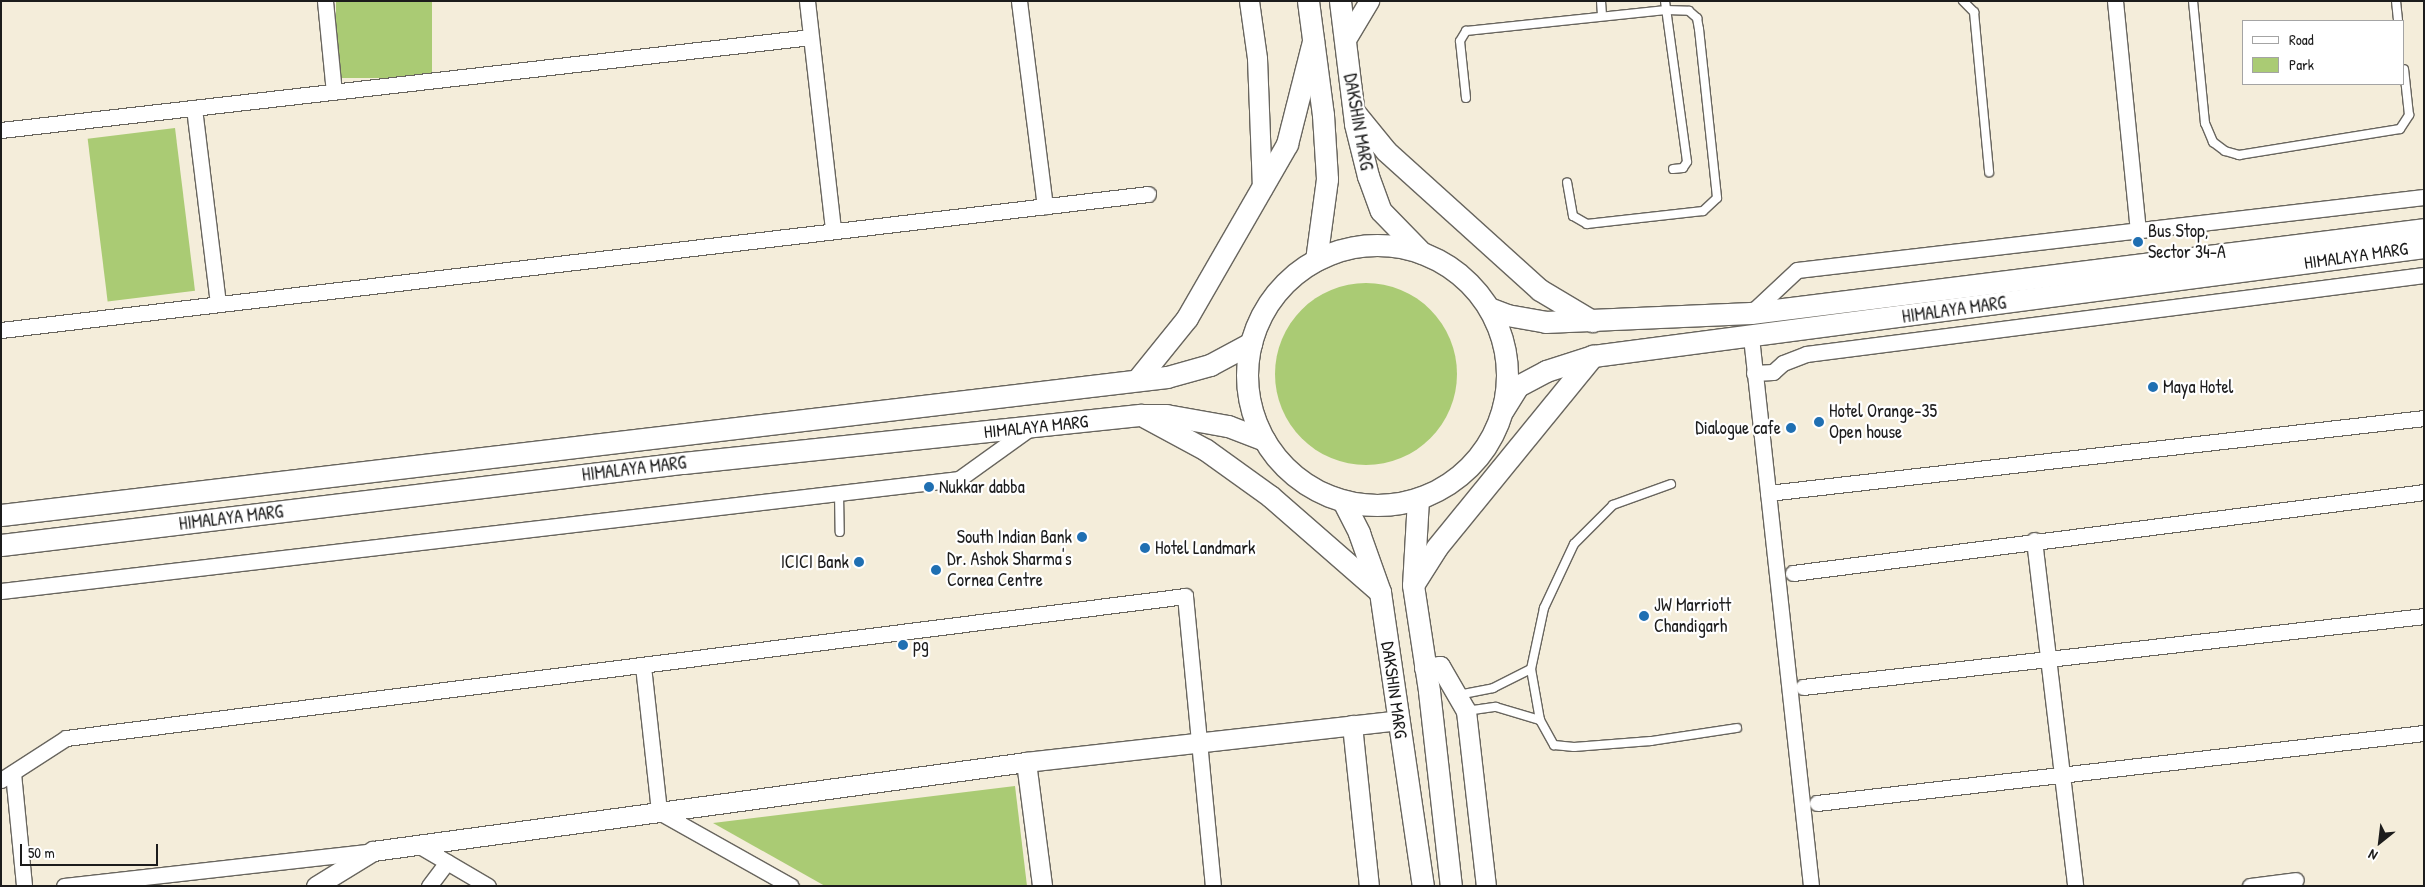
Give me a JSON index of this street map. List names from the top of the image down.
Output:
{
  "streets": {
    "main road": ["DAKSHIN MARG", "HIMALAYA MARG"]
  },
  "places": [
    "Bus Stop, Sector 34-A",
    "Maya Hotel",
    "Hotel Orange-35 Open house",
    "Dialogue cafe",
    "Nukkar dabba",
    "South Indian Bank",
    "Hotel Landmark",
    "ICICI Bank",
    "Dr. Ashok Sharma's Cornea Centre",
    "JW Marriott Chandigarh",
    "pg"
  ],
  "legend": ["Road", "Park"],
  "scale_bar": "50 m",
  "north": "bottom left"
}
